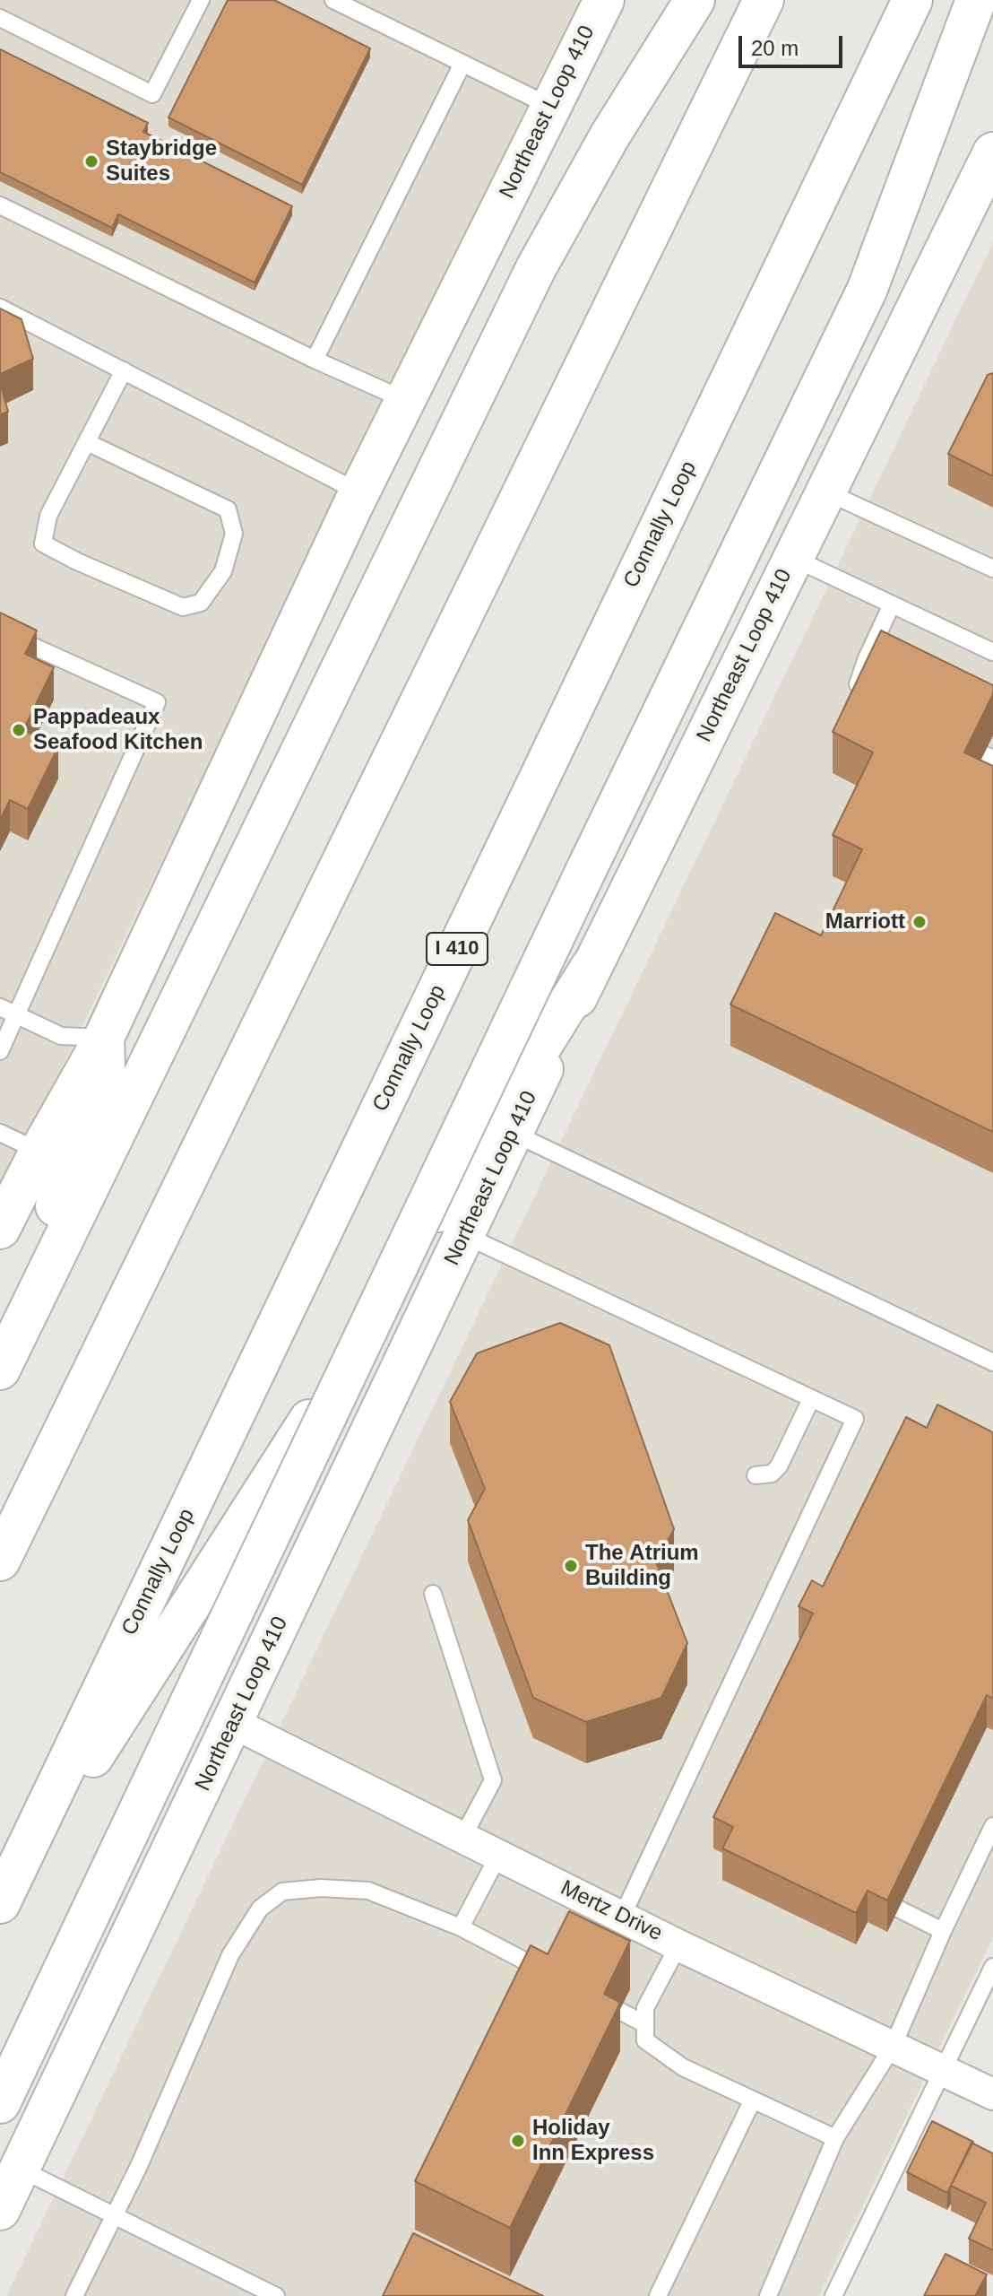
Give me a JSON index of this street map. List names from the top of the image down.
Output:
{
  "streets": {
    "main road": ["Northeast Loop 410", "Connally Loop", "I 410"],
    "street": ["Mertz Drive"]
  },
  "crossings": [
    ["Northeast Loop 410", "Mertz Drive"]
  ],
  "places": [
    "Staybridge Suites",
    "Pappadeaux Seafood Kitchen",
    "Marriott",
    "The Atrium Building",
    "Holiday Inn Express"
  ],
  "scale_bar": "20 m"
}
